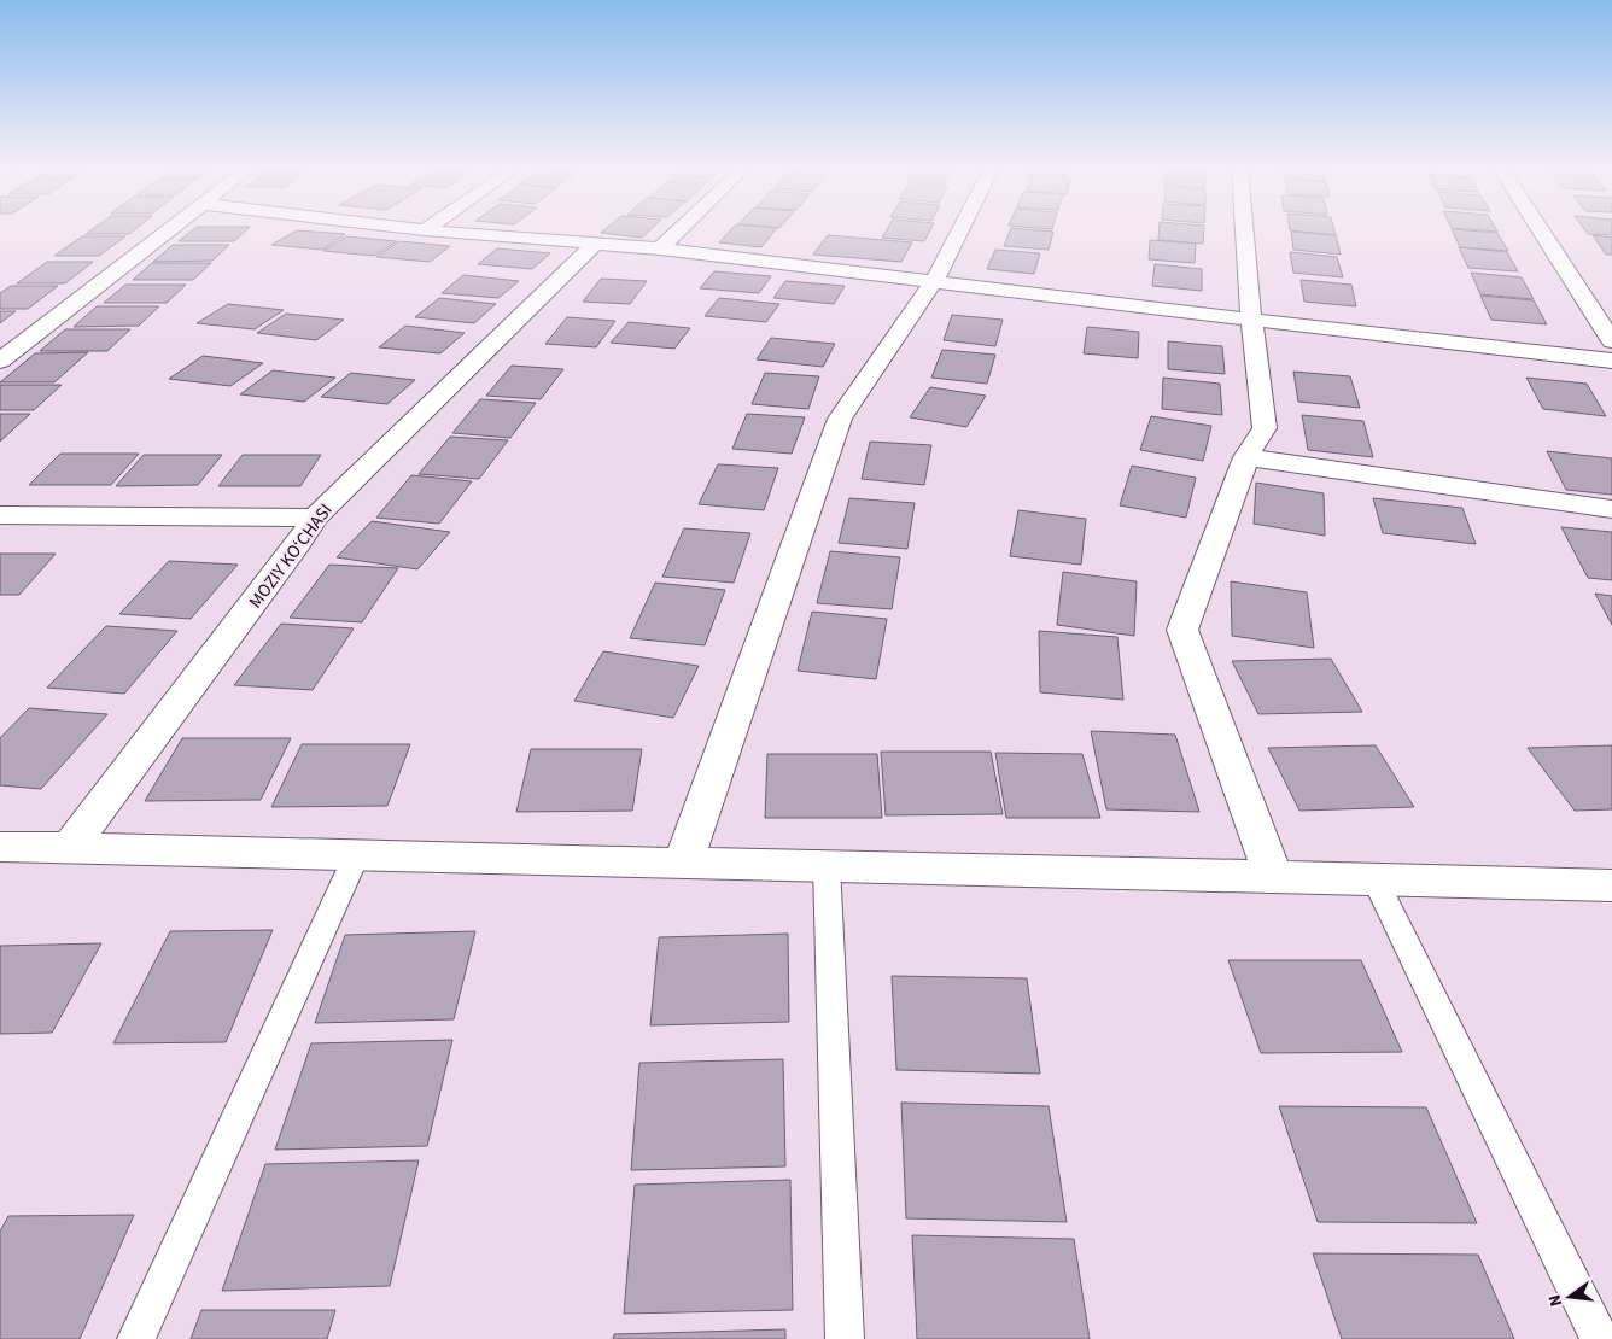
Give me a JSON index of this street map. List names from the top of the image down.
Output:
{
  "streets": {
    "street": ["MOZIY KO‘CHASI"]
  },
  "north": "left"
}
